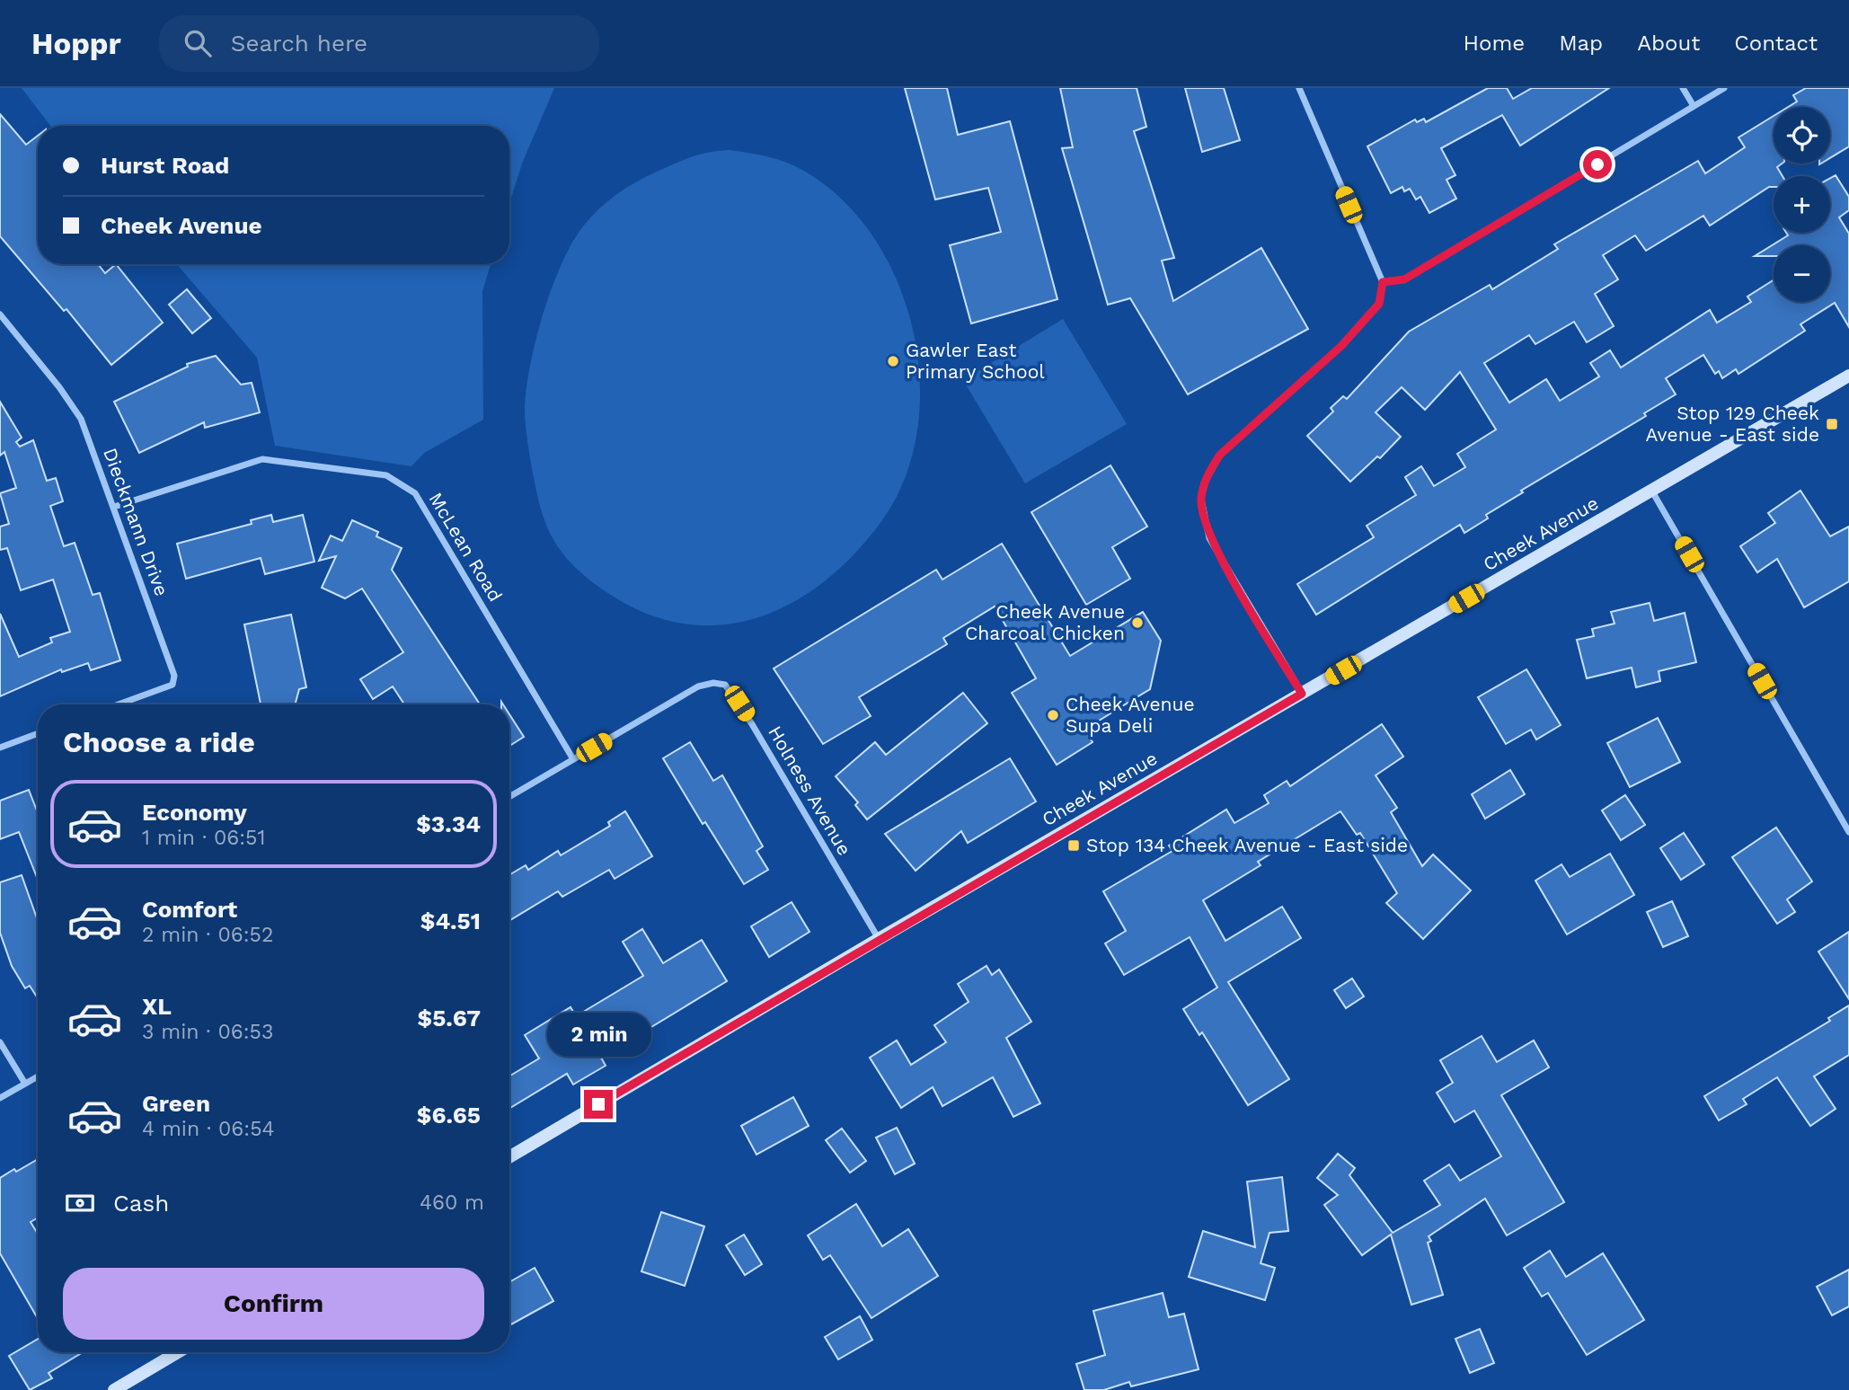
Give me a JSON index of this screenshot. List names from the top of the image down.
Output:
{
  "streets": {
    "street": [
      "Dieckmann Drive",
      "Cheek Avenue",
      "McLean Road",
      "Holness Avenue"
    ]
  },
  "crossings": [
    ["Dieckmann Drive", "McLean Road"],
    ["Cheek Avenue", "Holness Avenue"],
    ["McLean Road", "Holness Avenue"]
  ],
  "places": {
    "other": ["Gawler East Primary School", "Cheek Avenue Charcoal Chicken", "Cheek Avenue Supa Deli"],
    "transit": ["Stop 129 Cheek Avenue - East side", "Stop 134 Cheek Avenue - East side"]
  },
  "page": {
    "header": "Hoppr",
    "search": "Search here",
    "nav": [
      "Home",
      "Map",
      "About",
      "Contact"
    ],
    "map_buttons": ["+", "−"],
    "banner": ["Hurst Road", "Cheek Avenue"],
    "heading": "Choose a ride",
    "list": [
      {
        "name": "Economy",
        "note": "1 min · 06:51",
        "value": "$3.34"
      },
      {
        "name": "Comfort",
        "note": "2 min · 06:52",
        "value": "$4.51"
      },
      {
        "name": "XL",
        "note": "3 min · 06:53",
        "value": "$5.67"
      },
      {
        "name": "Green",
        "note": "4 min · 06:54",
        "value": "$6.65"
      }
    ],
    "bubble": "2 min",
    "pay": ["Cash", "460 m"],
    "buttons": "Confirm"
  }
}
